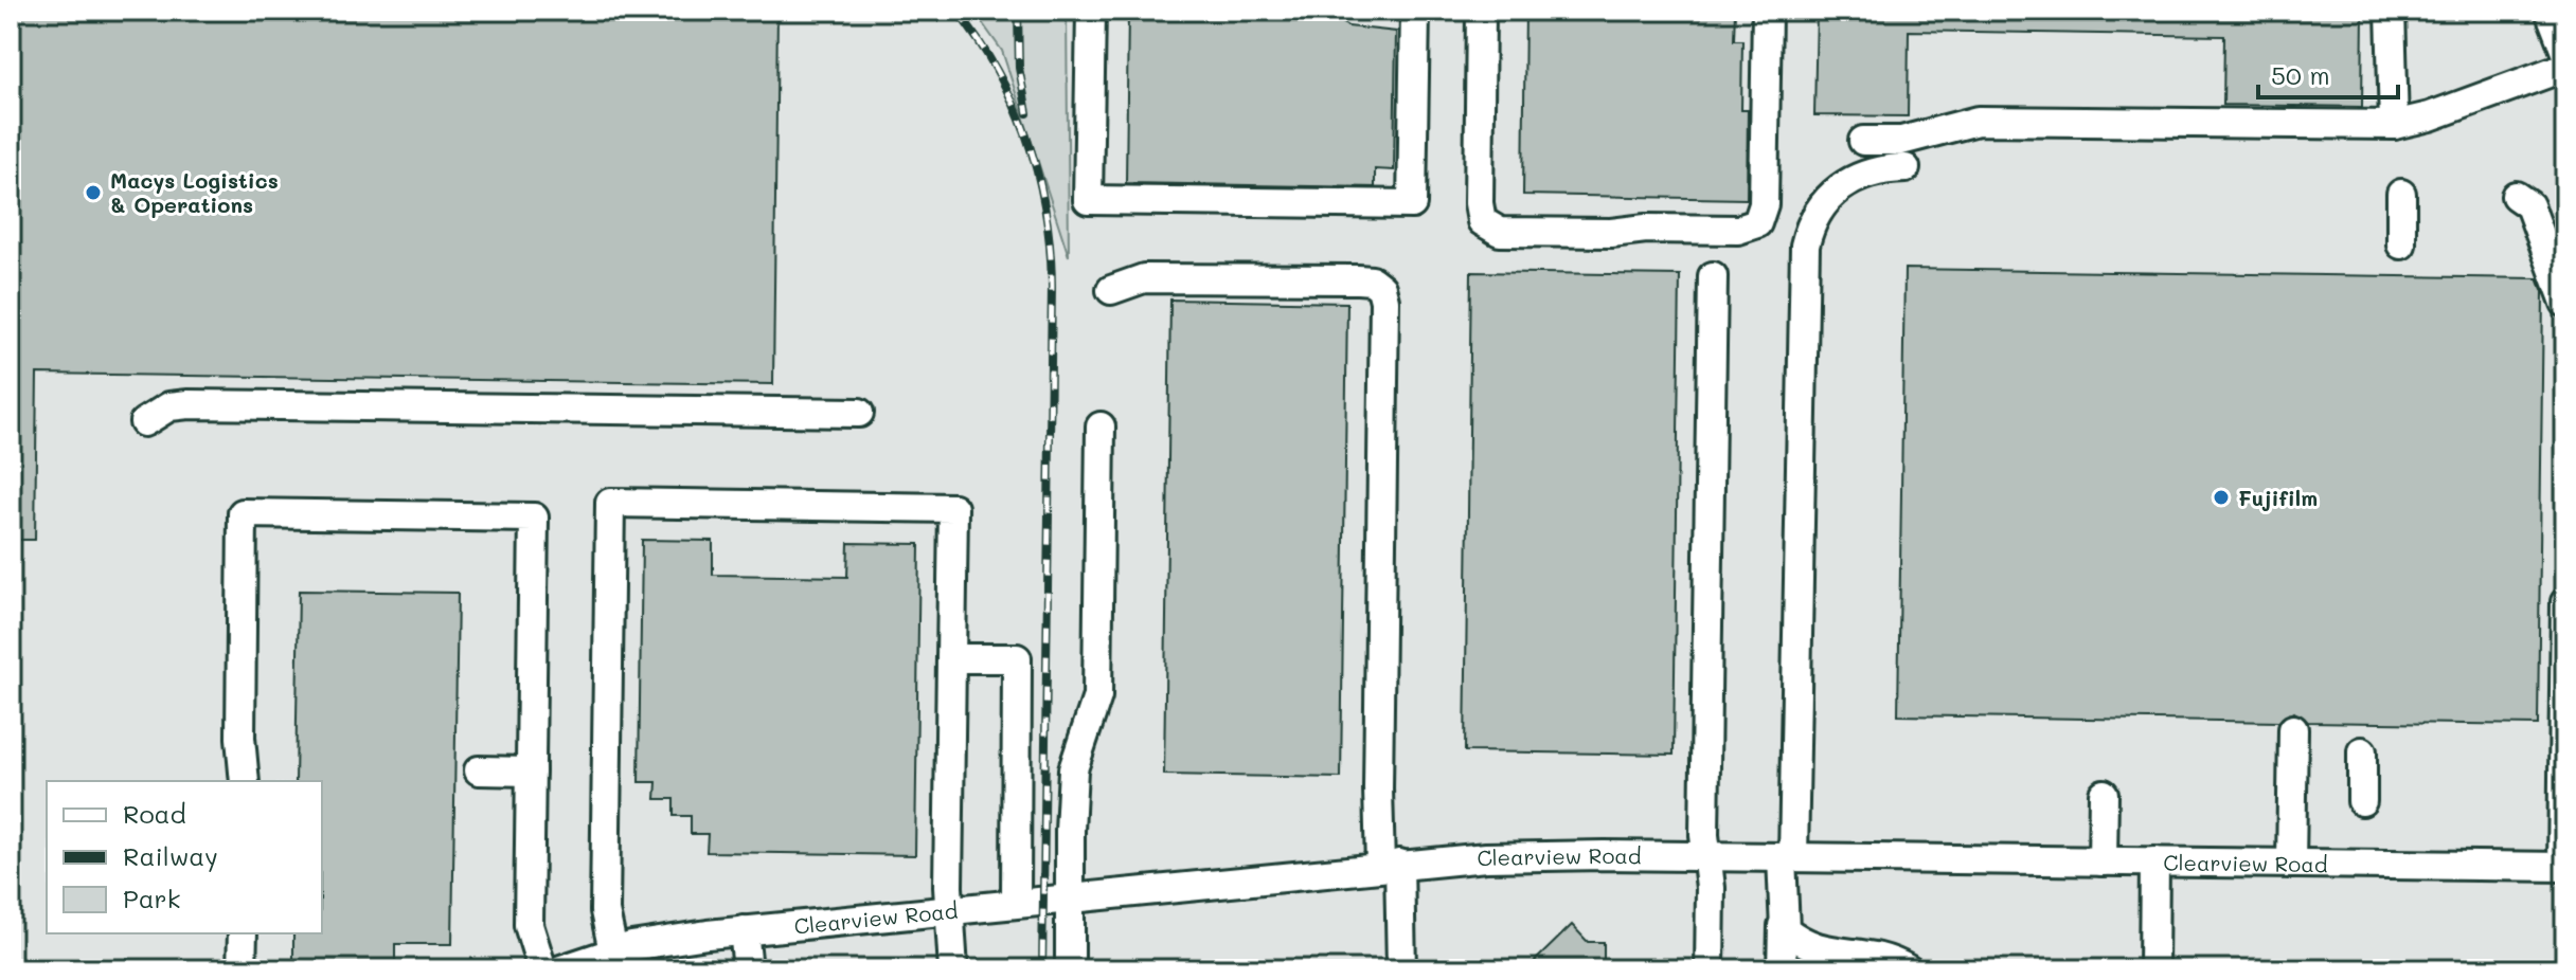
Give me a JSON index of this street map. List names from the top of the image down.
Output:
{
  "streets": {
    "street": ["Clearview Road"]
  },
  "places": ["Macys Logistics & Operations", "Fujifilm"],
  "legend": ["Road", "Railway", "Park"],
  "scale_bar": "50 m"
}
